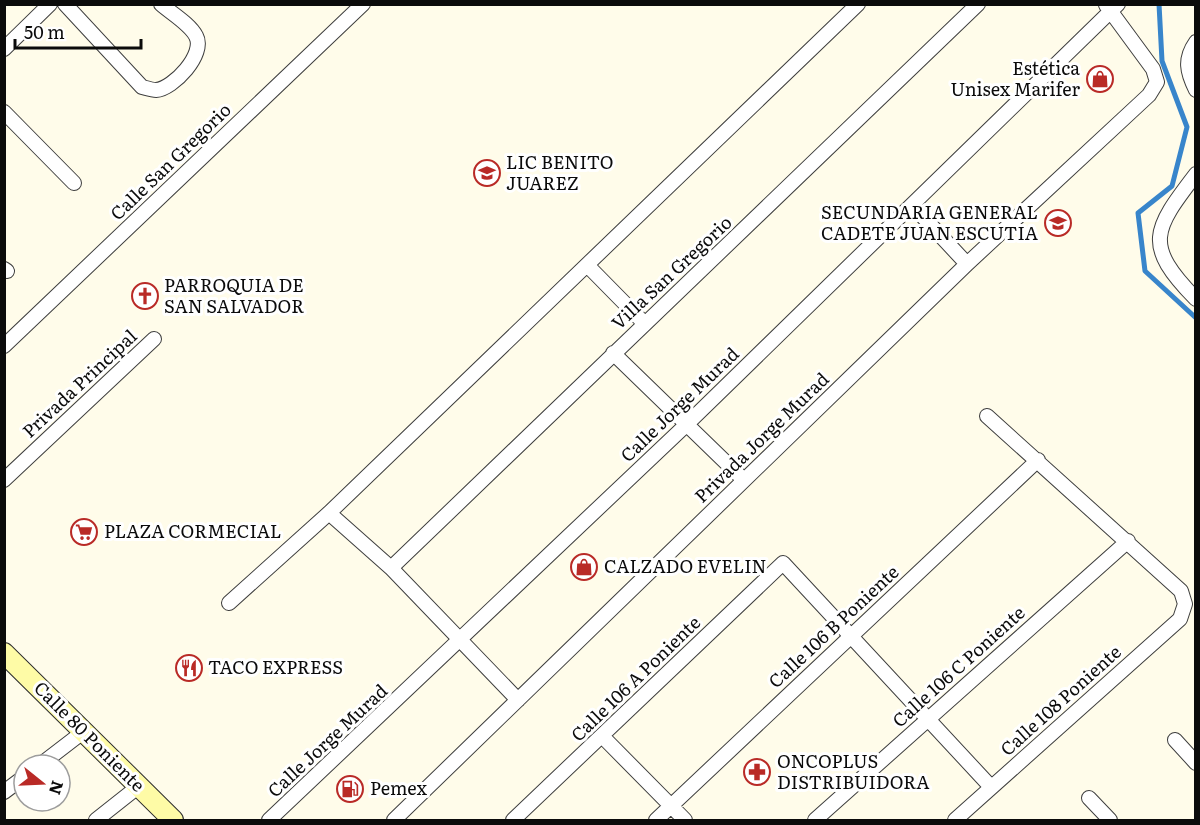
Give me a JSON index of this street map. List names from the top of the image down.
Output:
{
  "streets": {
    "street": [
      "Calle San Gregorio",
      "Villa San Gregorio",
      "Privada Principal",
      "Calle Jorge Murad",
      "Privada Jorge Murad",
      "Calle 106 B Poniente",
      "Calle 106 C Poniente",
      "Calle 106 A Poniente",
      "Calle 108 Poniente",
      "Calle 80 Poniente"
    ]
  },
  "crossings": [
    ["Calle Jorge Murad", "Privada Jorge Murad"],
    ["Calle 106 B Poniente", "Calle 106 A Poniente"],
    ["Calle 106 C Poniente", "Calle 108 Poniente"]
  ],
  "places": {
    "shop": ["Estética Unisex Marifer", "CALZADO EVELIN"],
    "school or university": ["LIC BENITO JUAREZ", "SECUNDARIA GENERAL CADETE JUAN ESCUTIA"],
    "church": ["PARROQUIA DE SAN SALVADOR"],
    "supermarket": ["PLAZA CORMECIAL"],
    "restaurant": ["TACO EXPRESS"],
    "pharmacy": ["ONCOPLUS DISTRIBUIDORA"],
    "fuel station": ["Pemex"]
  },
  "scale_bar": "50 m",
  "north": "right"
}
